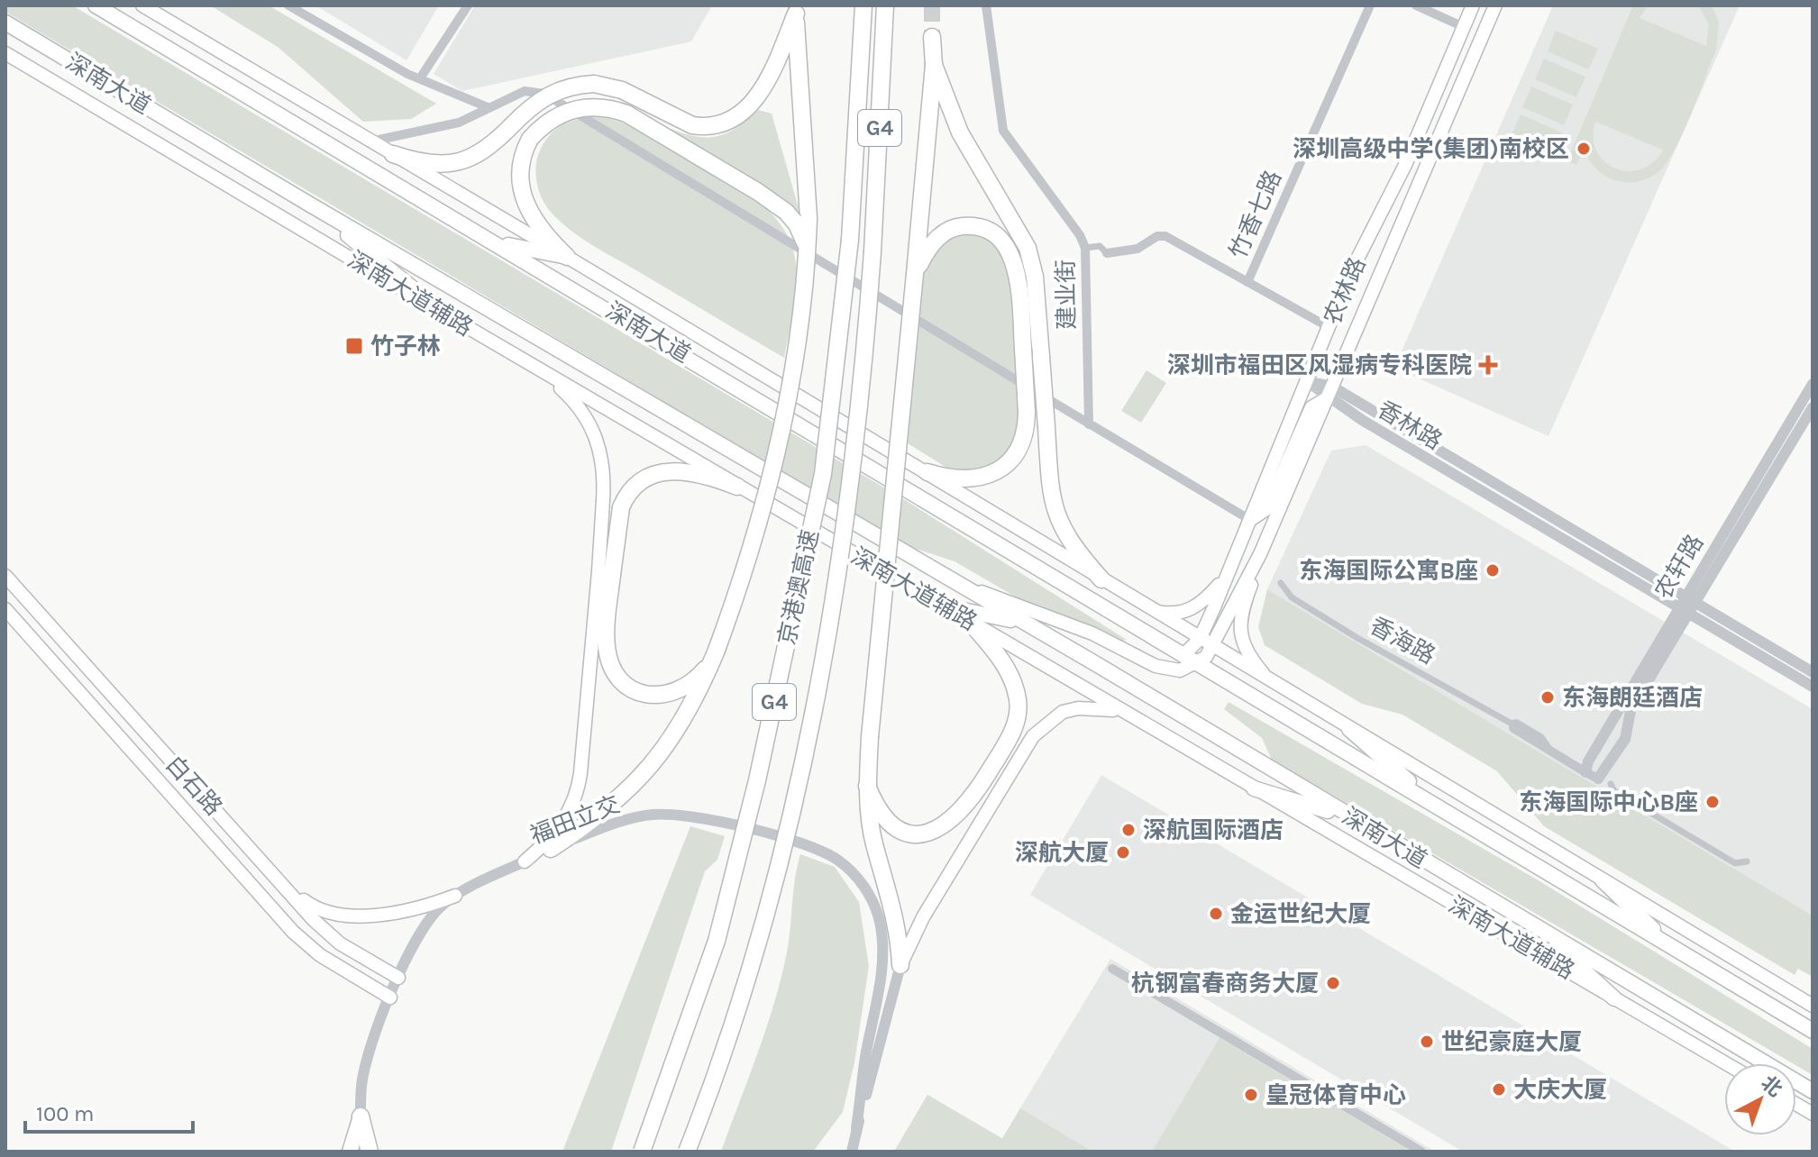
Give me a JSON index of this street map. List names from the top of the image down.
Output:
{
  "streets": {
    "highway": ["G4", "京港澳高速"],
    "main road": [
      "深南大道",
      "农林路",
      "深南大道辅路",
      "白石路"
    ],
    "street": [
      "竹香七路",
      "建业街",
      "香林路",
      "农轩路",
      "香海路",
      "福田立交"
    ]
  },
  "crossings": [
    ["深南大道", "农林路"],
    ["农林路", "香林路"],
    ["香林路", "农轩路"],
    ["白石路", "福田立交"]
  ],
  "places": {
    "other": [
      "深圳高级中学(集团)南校区",
      "东海国际公寓B座",
      "东海朗廷酒店",
      "东海国际中心B座",
      "深航国际酒店",
      "深航大厦",
      "金运世纪大厦",
      "杭钢富春商务大厦",
      "世纪豪庭大厦",
      "大庆大厦",
      "皇冠体育中心"
    ],
    "transit": ["竹子林"],
    "health": ["深圳市福田区风湿病专科医院"]
  },
  "scale_bar": "100 m",
  "north": "top right"
}
